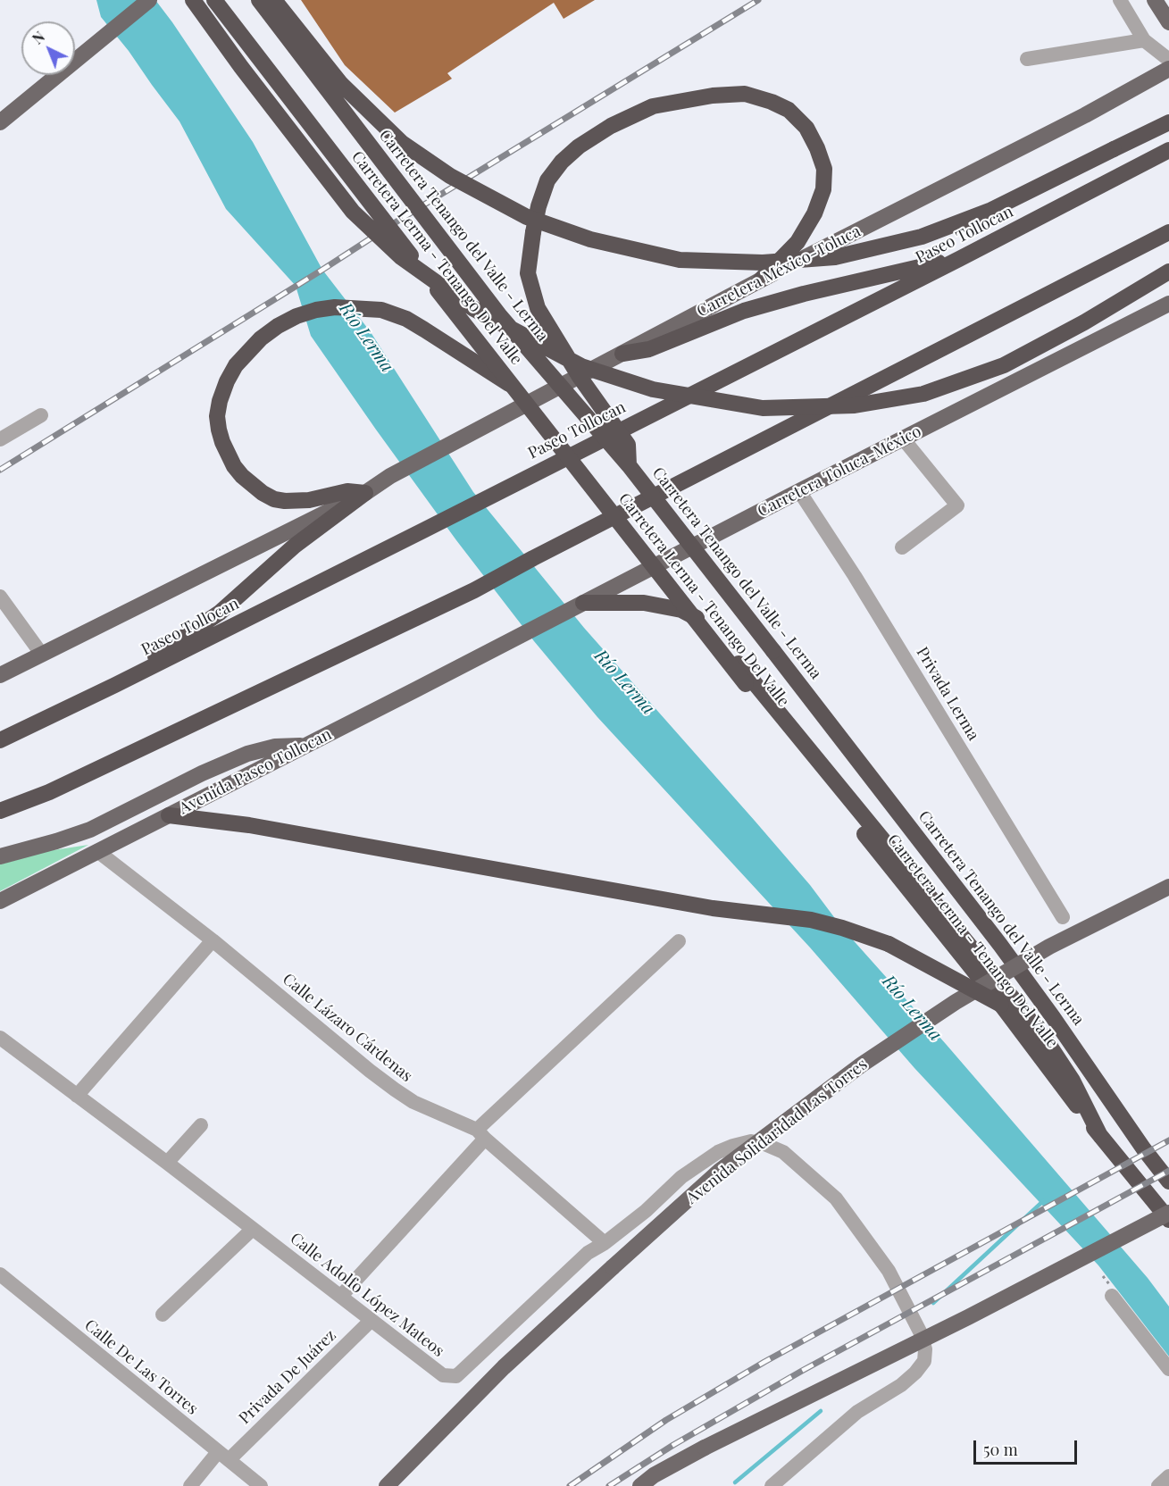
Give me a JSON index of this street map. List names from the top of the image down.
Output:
{
  "streets": {
    "highway": ["Paseo Tollocan", "Carretera Tenango del Valle - Lerma", "Carretera Lerma - Tenango Del Valle"],
    "main road": [
      "Carretera México-Toluca",
      "Carretera Toluca-México",
      "Avenida Paseo Tollocan",
      "Avenida Solidaridad Las Torres"
    ],
    "street": [
      "Privada Lerma",
      "Calle Lázaro Cárdenas",
      "Calle Adolfo López Mateos",
      "Calle De Las Torres",
      "Privada De Juárez"
    ]
  },
  "crossings": [
    ["Carretera Toluca-México", "Privada Lerma"],
    ["Carretera Toluca-México", "Avenida Paseo Tollocan"],
    ["Avenida Paseo Tollocan", "Calle Lázaro Cárdenas"],
    ["Calle Lázaro Cárdenas", "Calle Adolfo López Mateos"],
    ["Calle Adolfo López Mateos", "Privada De Juárez"],
    ["Calle De Las Torres", "Privada De Juárez"]
  ],
  "water": ["Río Lerma"],
  "scale_bar": "50 m",
  "north": "top left"
}
